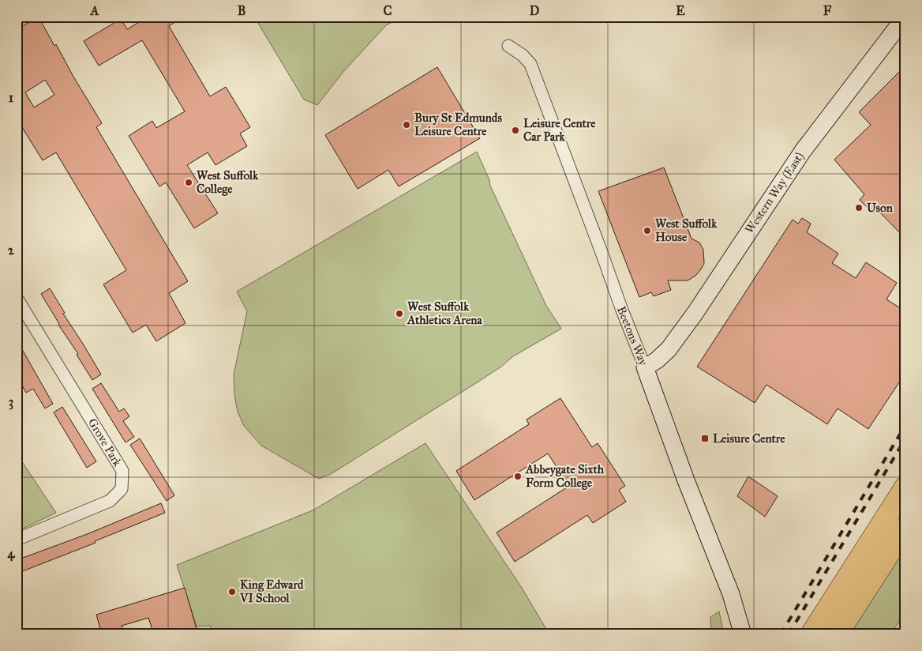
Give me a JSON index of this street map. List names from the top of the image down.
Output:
{
  "streets": {
    "street": ["Western Way (East)", "Beetons Way", "Grove Park"]
  },
  "crossings": [
    ["Western Way (East)", "Beetons Way"]
  ],
  "places": {
    "other": [
      "Bury St Edmunds Leisure Centre",
      "Leisure Centre Car Park",
      "West Suffolk College",
      "Uson",
      "West Suffolk House",
      "West Suffolk Athletics Arena",
      "Abbeygate Sixth Form College",
      "King Edward VI School"
    ],
    "transit": ["Leisure Centre"]
  },
  "grid": {
    "columns": [
      "A",
      "B",
      "C",
      "D",
      "E",
      "F"
    ],
    "rows": [
      "1",
      "2",
      "3",
      "4"
    ]
  }
}
